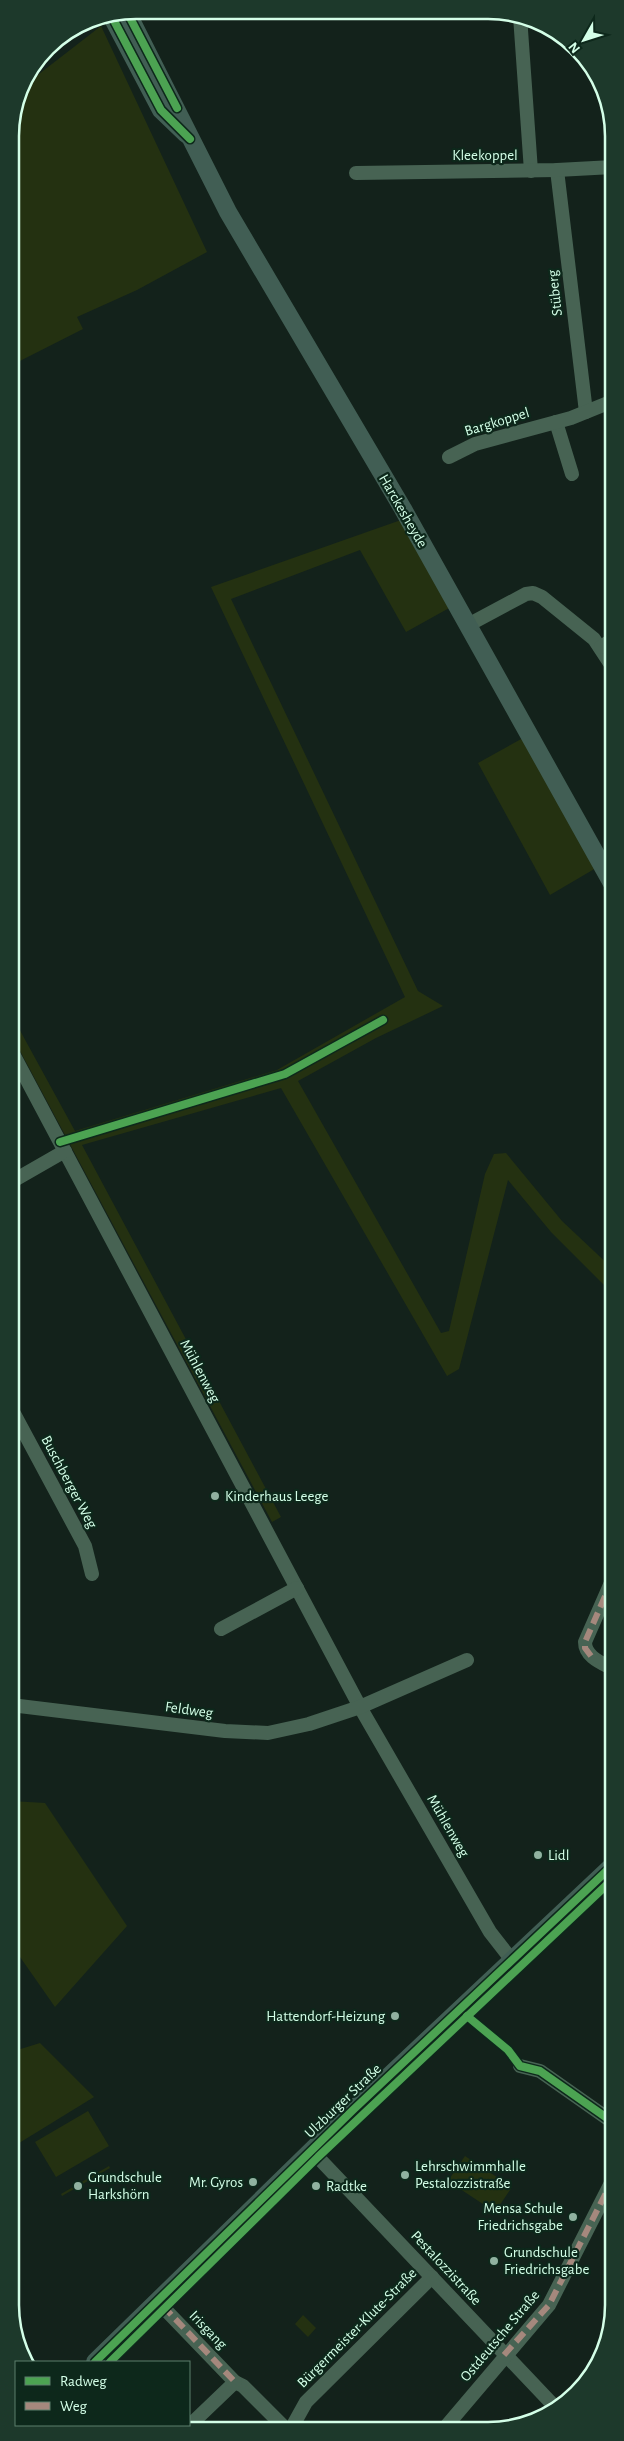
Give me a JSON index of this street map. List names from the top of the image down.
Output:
{
  "streets": {
    "main road": ["Harckesheyde", "Ulzburger Straße"],
    "street": [
      "Kleekoppel",
      "Stüberg",
      "Bargkoppel",
      "Mühlenweg",
      "Buschberger Weg",
      "Feldweg",
      "Pestalozzistraße",
      "Bürgermeister-Klute-Straße",
      "Irisgang",
      "Ostdeutsche Straße"
    ]
  },
  "crossings": [
    ["Kleekoppel", "Stüberg"],
    ["Stüberg", "Bargkoppel"],
    ["Mühlenweg", "Feldweg"],
    ["Mühlenweg", "Ulzburger Straße"],
    ["Ulzburger Straße", "Pestalozzistraße"],
    ["Ulzburger Straße", "Irisgang"],
    ["Pestalozzistraße", "Bürgermeister-Klute-Straße"],
    ["Pestalozzistraße", "Ostdeutsche Straße"]
  ],
  "places": [
    "Kinderhaus Leege",
    "Lidl",
    "Hattendorf-Heizung",
    "Lehrschwimmhalle Pestalozzistraße",
    "Mr. Gyros",
    "Grundschule Harkshörn",
    "Radtke",
    "Mensa Schule Friedrichsgabe",
    "Grundschule Friedrichsgabe"
  ],
  "legend": ["Radweg", "Weg"],
  "north": "bottom left"
}
